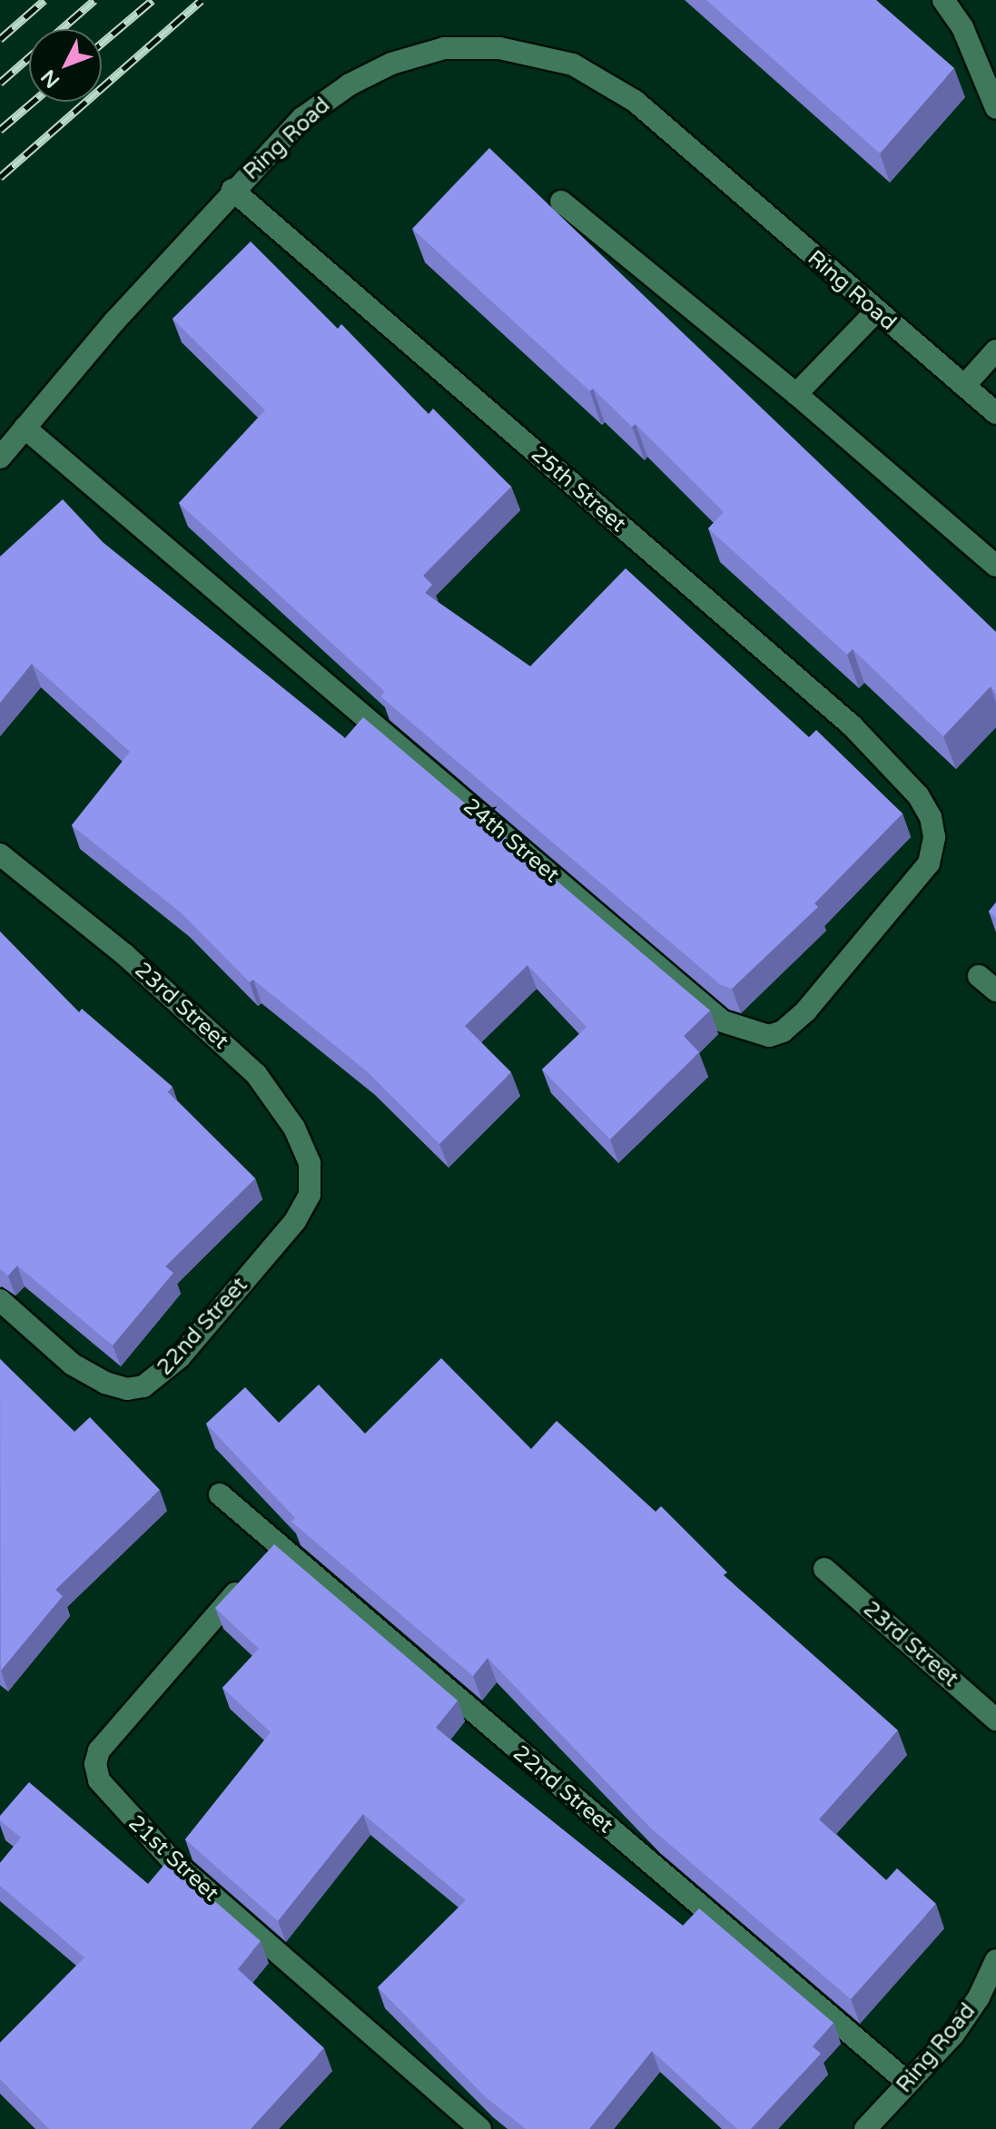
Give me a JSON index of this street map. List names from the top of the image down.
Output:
{
  "streets": {
    "street": [
      "Ring Road",
      "25th Street",
      "24th Street",
      "23rd Street",
      "22nd Street",
      "21st Street"
    ]
  },
  "crossings": [
    ["Ring Road", "25th Street"],
    ["Ring Road", "24th Street"],
    ["Ring Road", "22nd Street"],
    ["25th Street", "24th Street"],
    ["23rd Street", "22nd Street"]
  ],
  "north": "bottom left"
}
